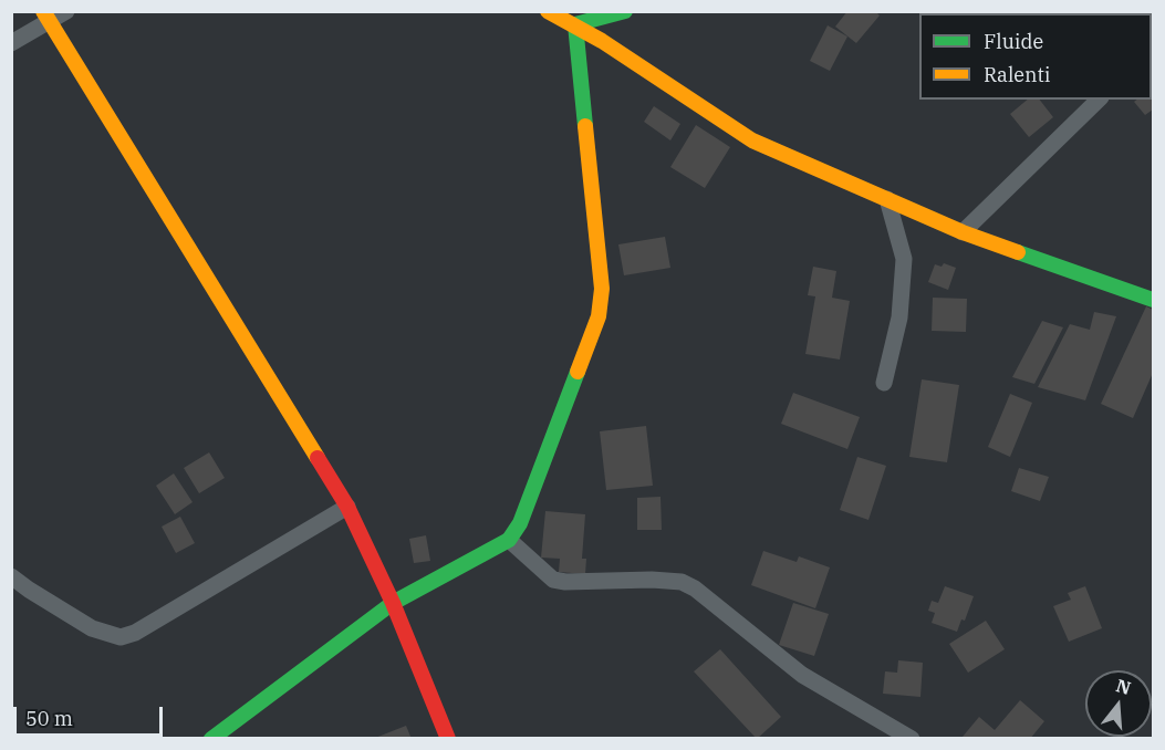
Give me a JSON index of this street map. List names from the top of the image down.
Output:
{
  "legend": ["Fluide", "Ralenti"],
  "scale_bar": "50 m",
  "north": "top"
}
